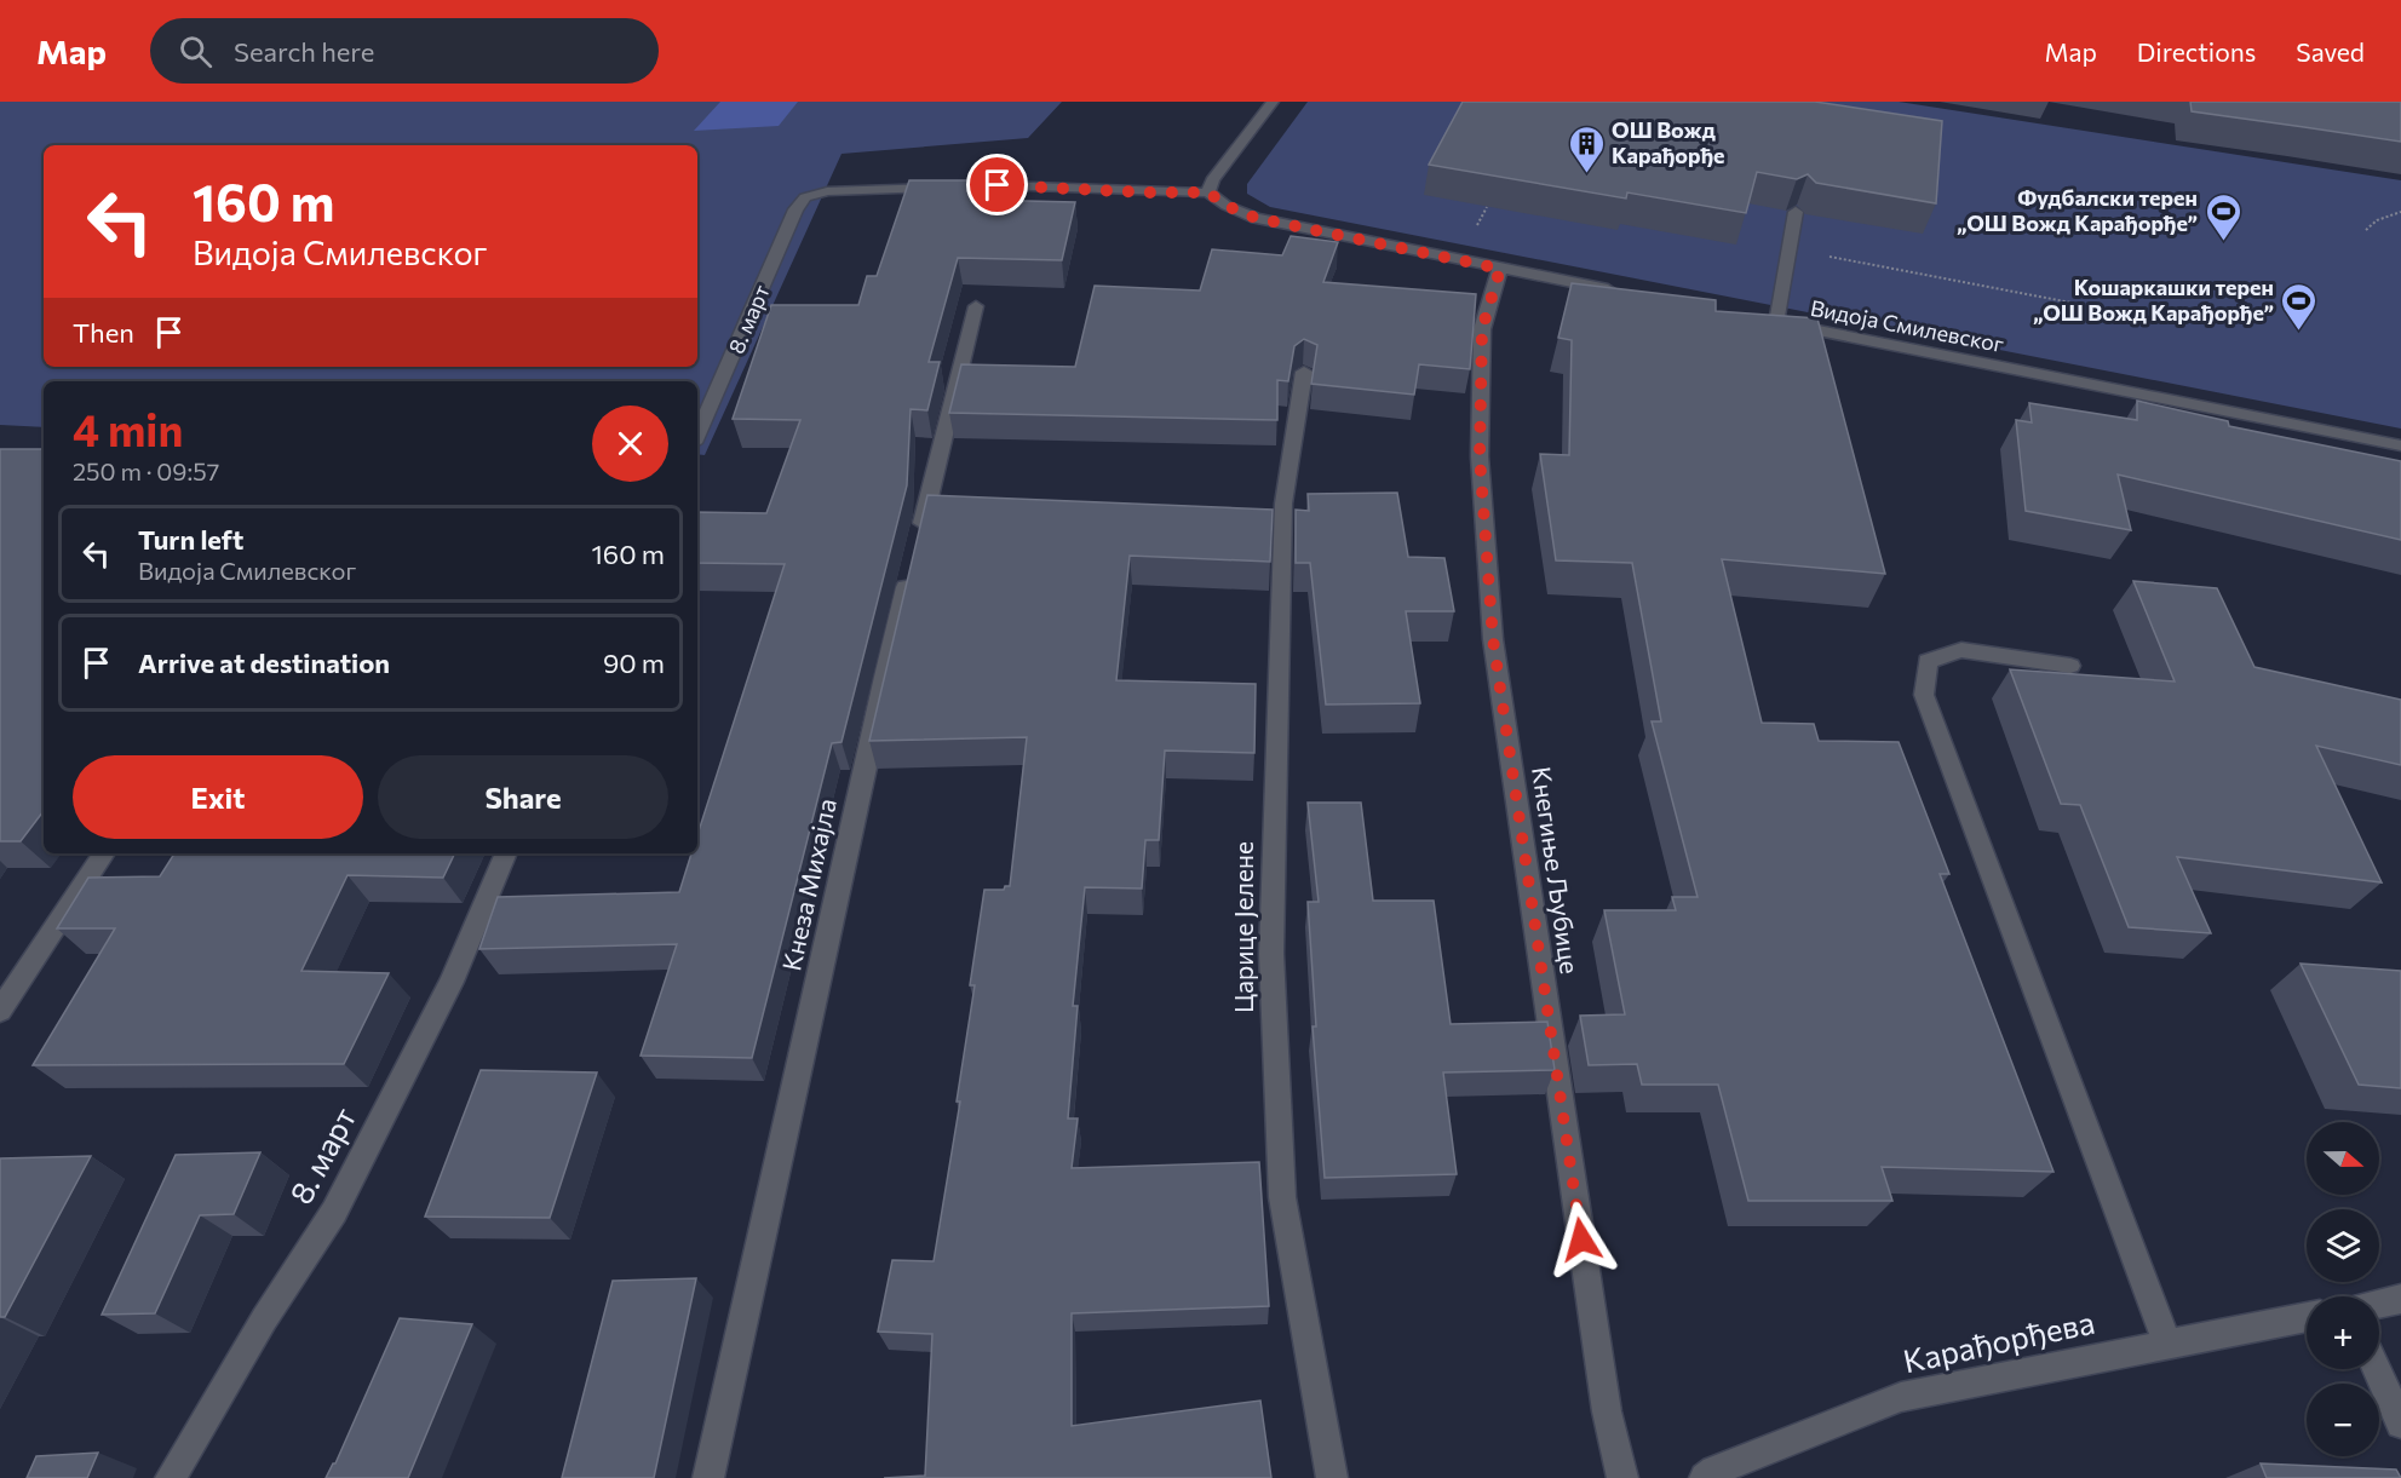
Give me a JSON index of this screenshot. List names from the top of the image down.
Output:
{
  "streets": {
    "street": [
      "8. март",
      "Видоја Смилевског",
      "Кнегиње Љубице",
      "Кнеза Михајла",
      "Царице Јелене",
      "Карађорђева"
    ]
  },
  "places": {
    "building": ["ОШ Вожд Карађорђе"],
    "sports": ["Фудбалски терен „ОШ Вожд Карађорђе”", "Кошаркашки терен „ОШ Вожд Карађорђе”"]
  },
  "north": "right",
  "page": {
    "header": "Map",
    "search": "Search here",
    "nav": ["Map", "Directions", "Saved"],
    "turn": ["160 m", "Видоја Смилевског"],
    "then": "Then",
    "heading": ["4 min", "250 m · 09:57"],
    "list": [
      {
        "name": "Turn left",
        "note": "Видоја Смилевског",
        "value": "160 m"
      },
      {
        "name": "Arrive at destination",
        "value": "90 m"
      }
    ],
    "buttons": ["Exit", "Share"],
    "map_buttons": ["+", "−"]
  }
}
